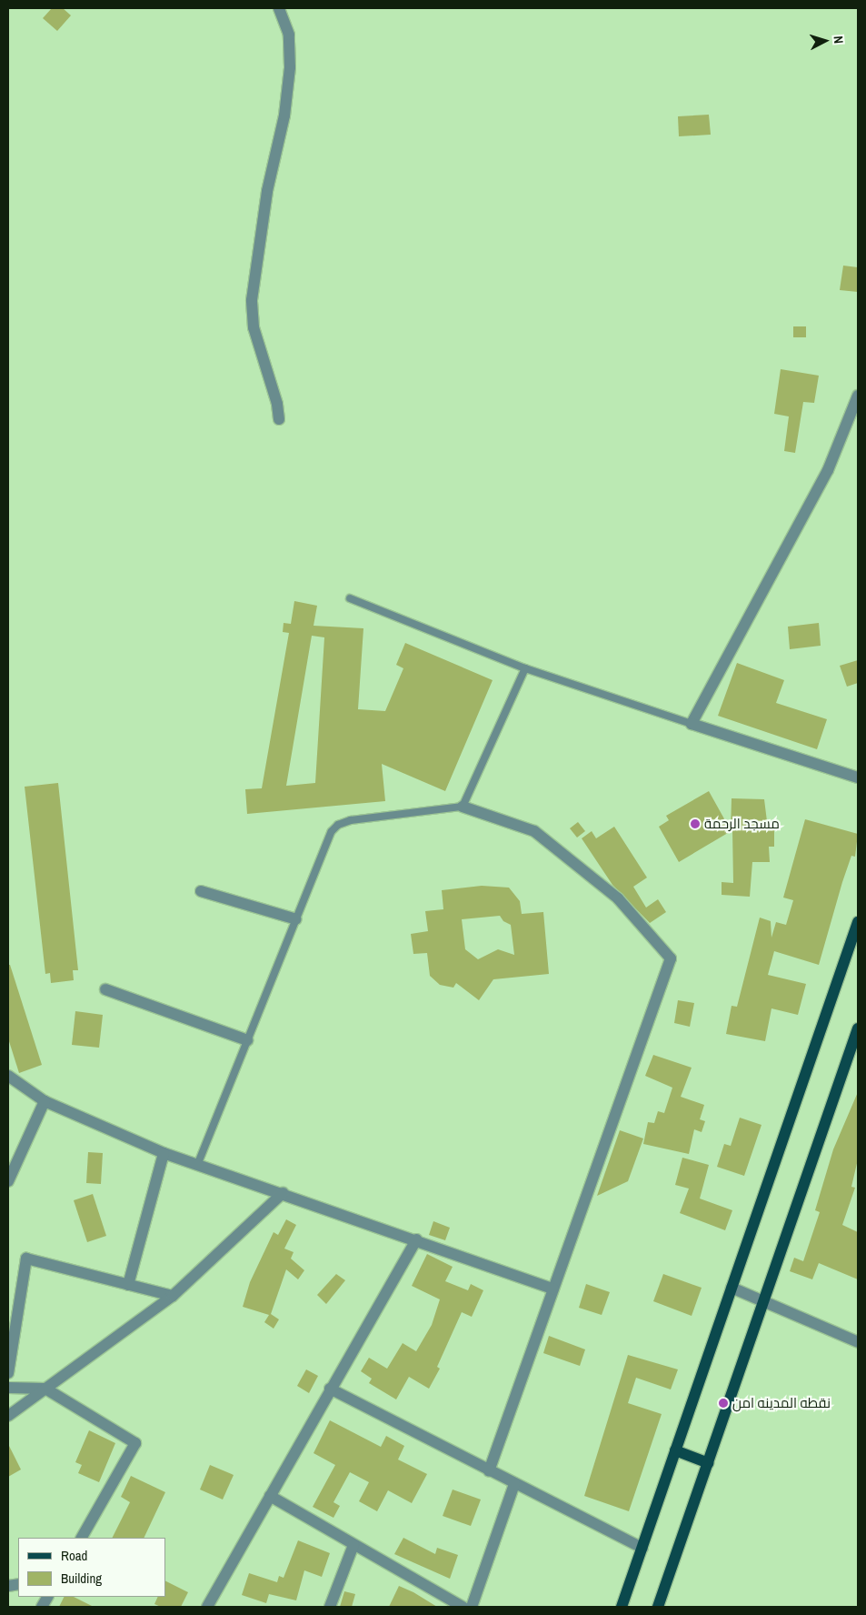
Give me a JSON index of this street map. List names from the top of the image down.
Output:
{
  "places": ["مسجد الرحمة", "نقطه المدينه امن"],
  "legend": ["Road", "Building"],
  "north": "right"
}
